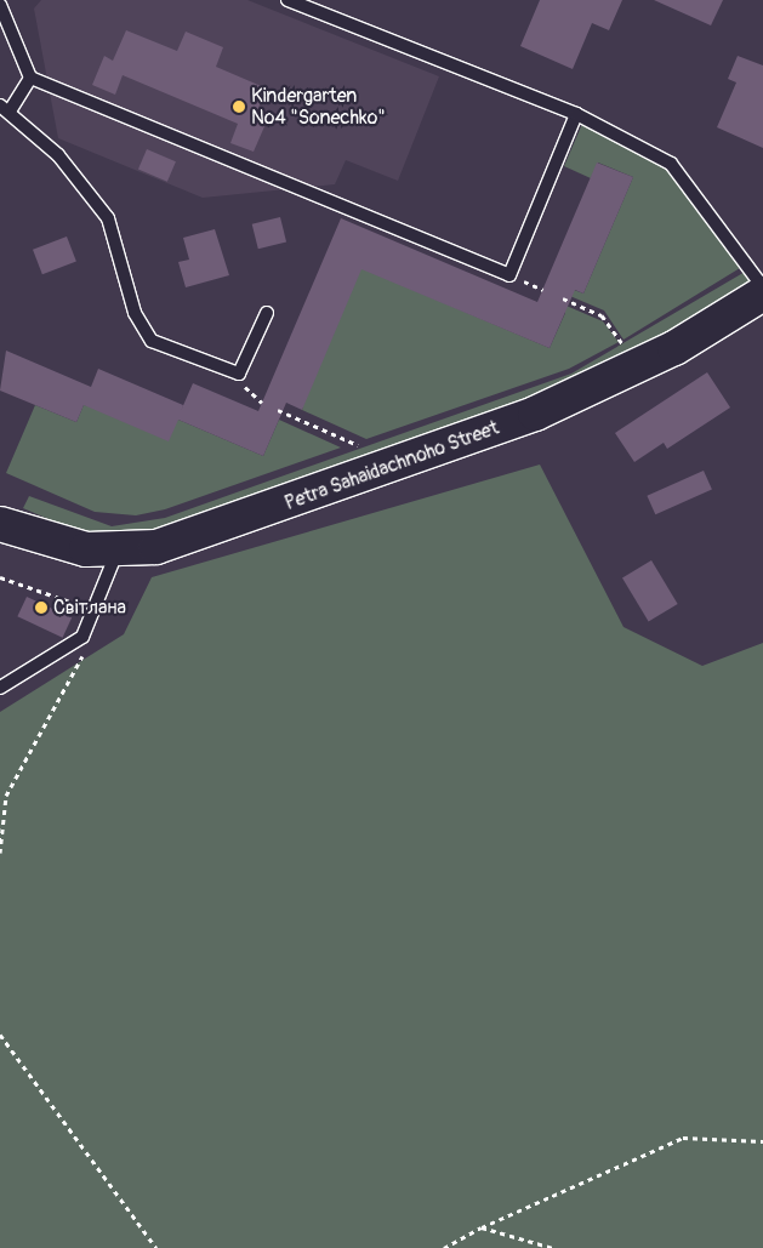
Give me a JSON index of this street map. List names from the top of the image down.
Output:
{
  "streets": {
    "main road": ["Petra Sahaidachnoho Street"]
  },
  "places": ["Kindergarten №4 \"Sonechko\"", "Світлана"]
}
